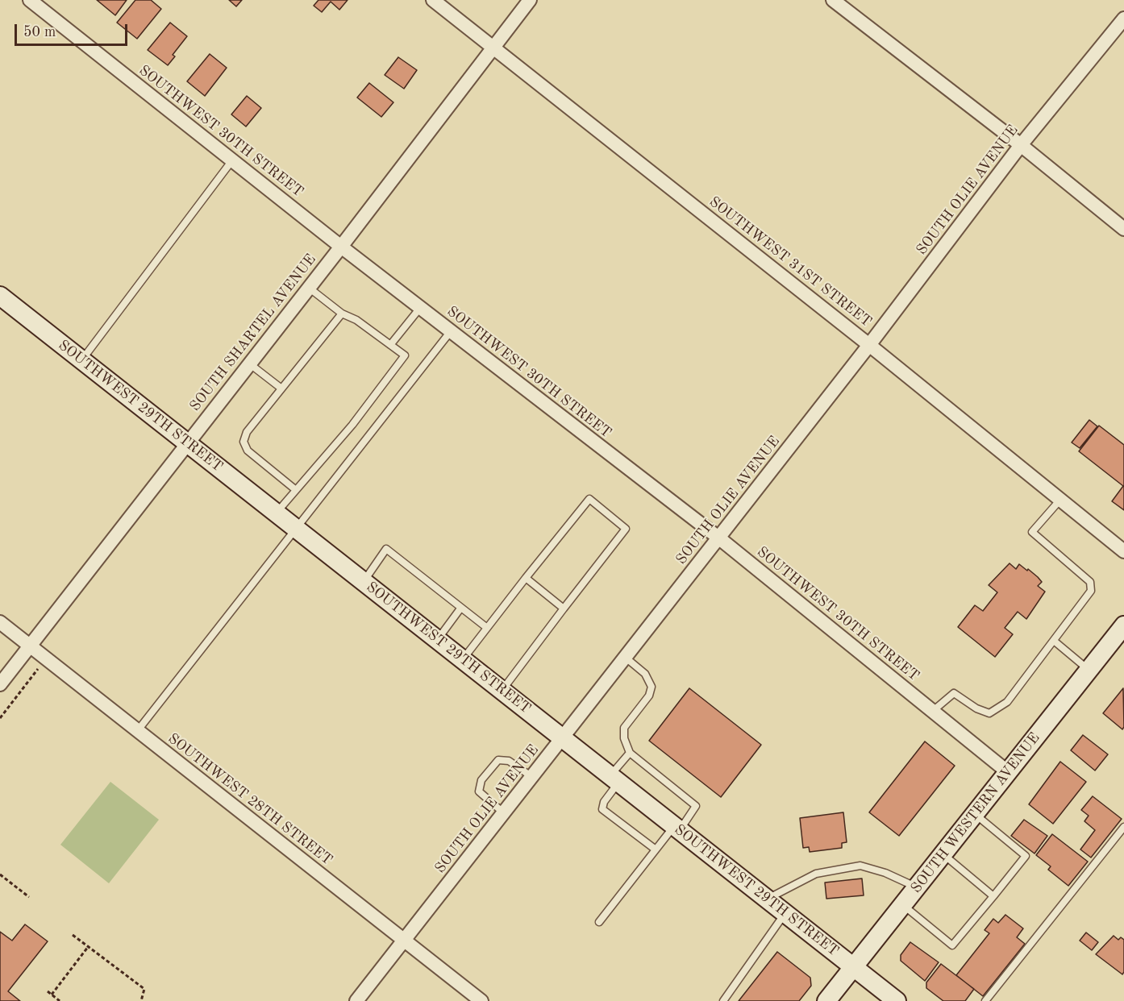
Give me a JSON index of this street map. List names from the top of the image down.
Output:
{
  "streets": {
    "main road": ["SOUTHWEST 29TH STREET", "SOUTH WESTERN AVENUE"],
    "street": [
      "SOUTHWEST 30TH STREET",
      "SOUTH OLIE AVENUE",
      "SOUTHWEST 31ST STREET",
      "SOUTH SHARTEL AVENUE",
      "SOUTHWEST 28TH STREET"
    ]
  },
  "crossings": [
    ["SOUTHWEST 30TH STREET", "SOUTH OLIE AVENUE"],
    ["SOUTHWEST 30TH STREET", "SOUTH SHARTEL AVENUE"],
    ["SOUTHWEST 30TH STREET", "SOUTH WESTERN AVENUE"],
    ["SOUTH OLIE AVENUE", "SOUTHWEST 31ST STREET"],
    ["SOUTH OLIE AVENUE", "SOUTHWEST 29TH STREET"],
    ["SOUTH OLIE AVENUE", "SOUTHWEST 28TH STREET"],
    ["SOUTHWEST 31ST STREET", "SOUTH SHARTEL AVENUE"],
    ["SOUTH SHARTEL AVENUE", "SOUTHWEST 29TH STREET"],
    ["SOUTH SHARTEL AVENUE", "SOUTHWEST 28TH STREET"],
    ["SOUTHWEST 29TH STREET", "SOUTH WESTERN AVENUE"]
  ],
  "scale_bar": "50 m"
}
